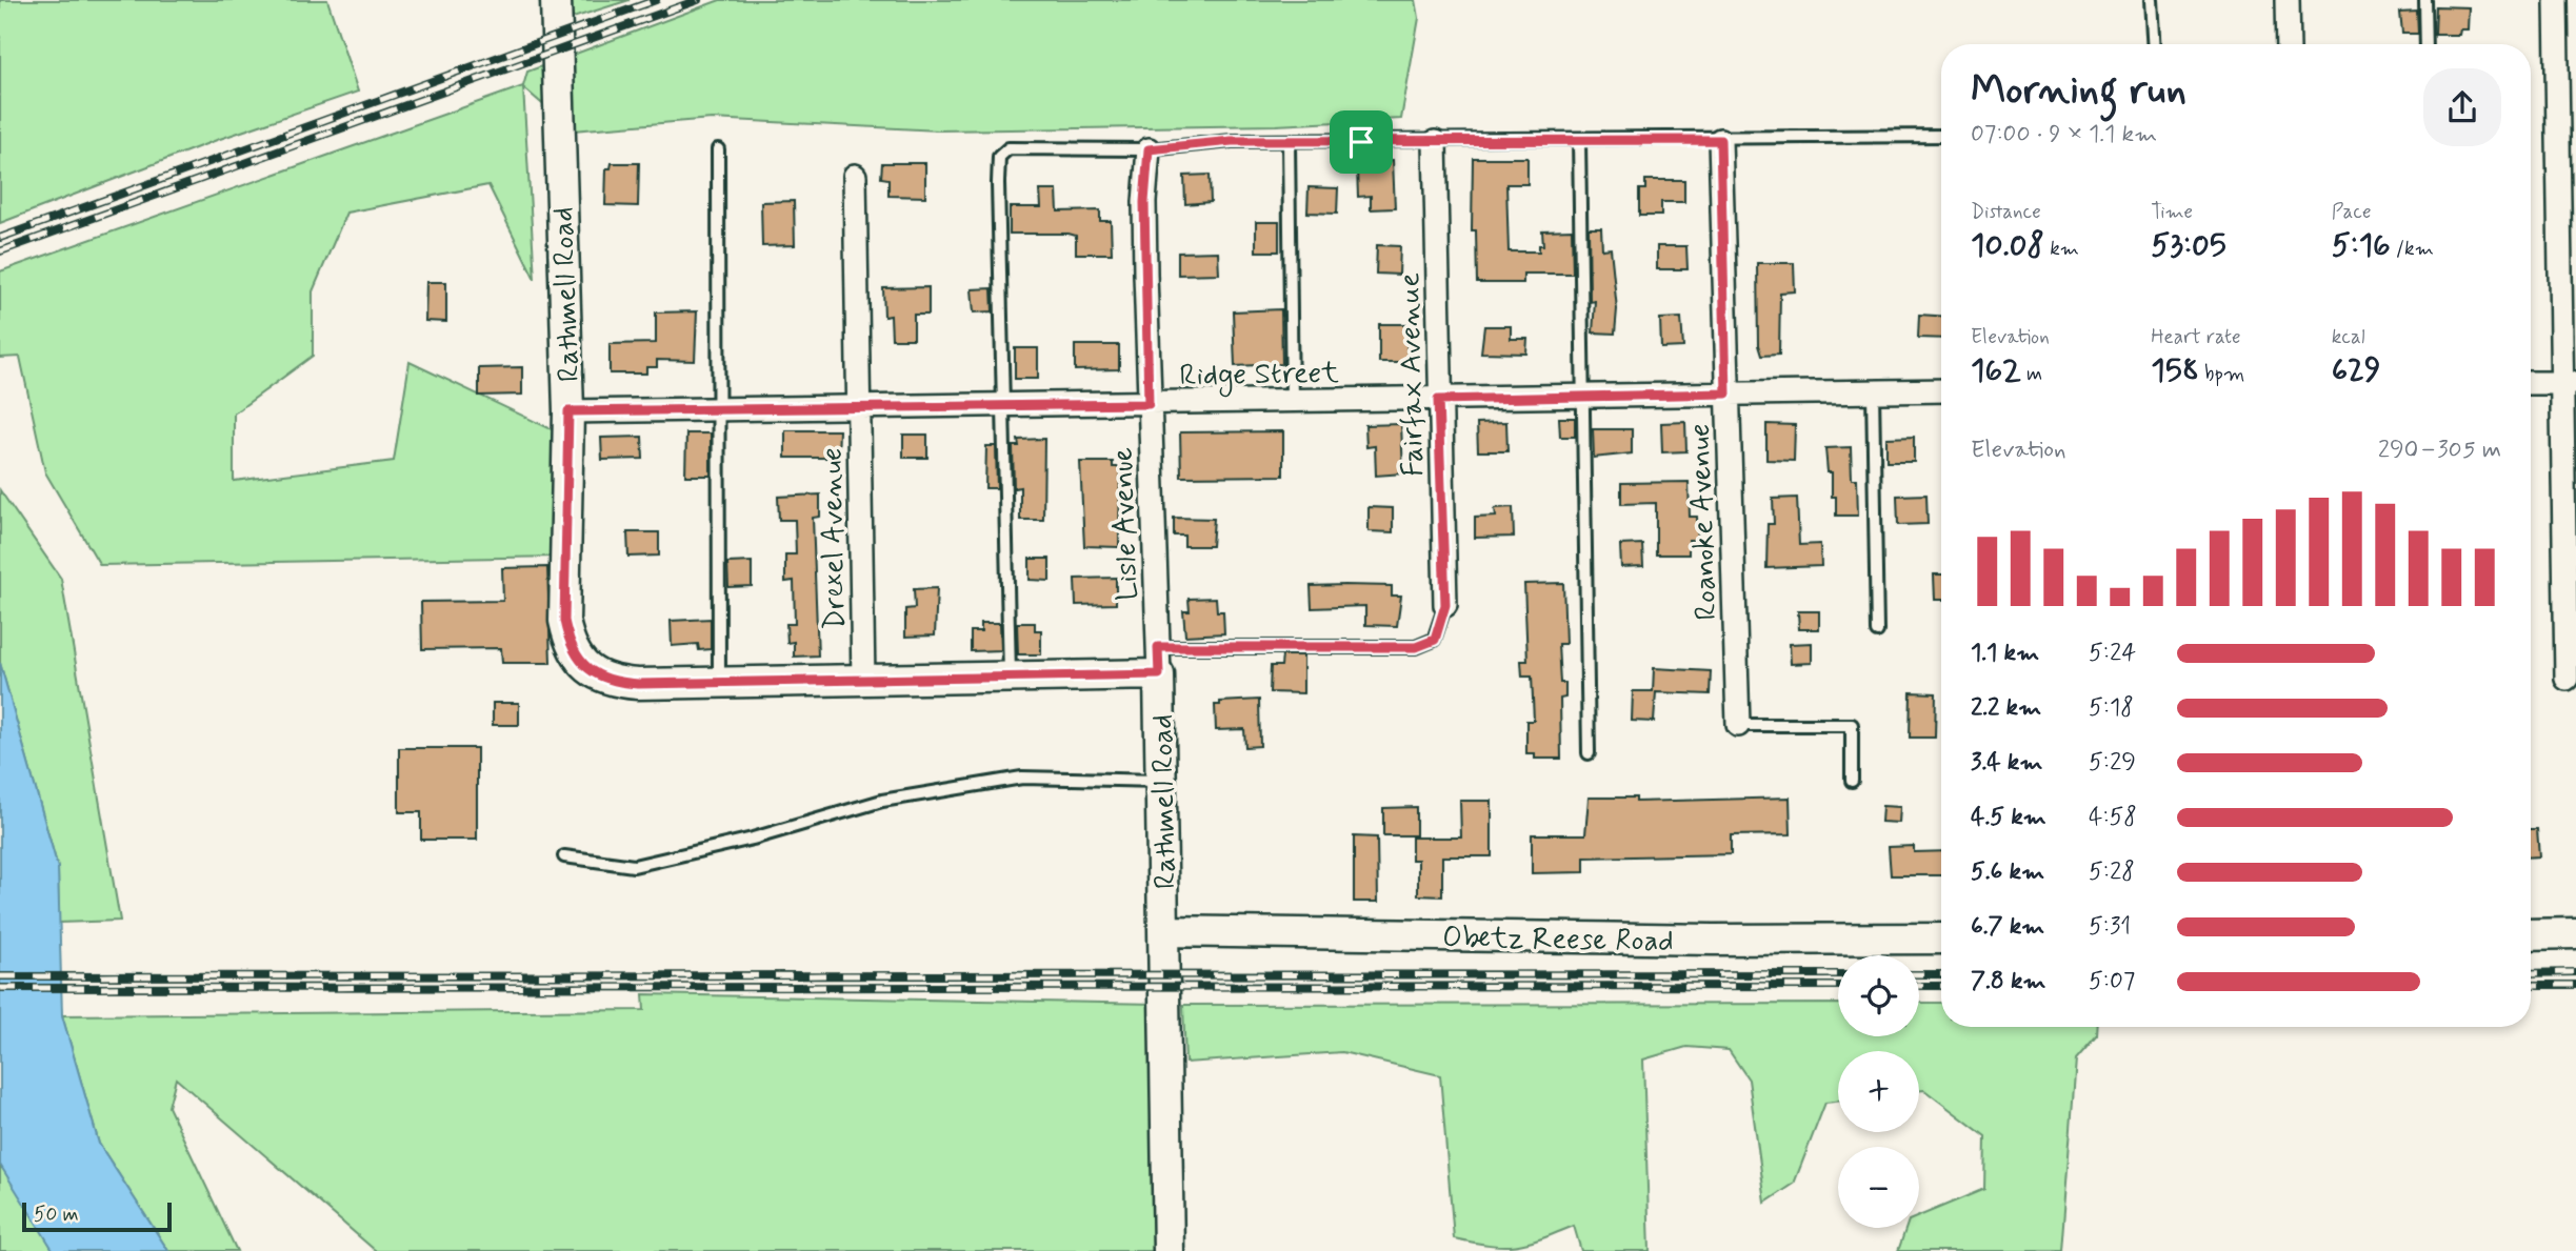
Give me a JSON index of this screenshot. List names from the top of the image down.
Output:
{
  "streets": {
    "street": [
      "Rathmell Road",
      "Ridge Street",
      "Fairfax Avenue",
      "Roanoke Avenue",
      "Lisle Avenue",
      "Drexel Avenue",
      "Obetz Reese Road"
    ]
  },
  "crossings": [
    ["Rathmell Road", "Ridge Street"],
    ["Rathmell Road", "Lisle Avenue"],
    ["Rathmell Road", "Drexel Avenue"],
    ["Rathmell Road", "Obetz Reese Road"],
    ["Ridge Street", "Fairfax Avenue"],
    ["Ridge Street", "Roanoke Avenue"],
    ["Ridge Street", "Lisle Avenue"],
    ["Ridge Street", "Drexel Avenue"]
  ],
  "scale_bar": "50 m",
  "page": {
    "heading": ["Morning run", "07:00 · 9 × 1.1 km"],
    "stats": [
      ["Distance", "10.08 km"],
      ["Time", "53:05"],
      ["Pace", "5:16 /km"],
      ["Elevation", "162 m"],
      ["Heart rate", "158 bpm"],
      ["kcal", "629"]
    ],
    "chart": ["Elevation", "290–305 m"],
    "list": [
      {
        "name": "1.1 km",
        "note": "5:24"
      },
      {
        "name": "2.2 km",
        "note": "5:18"
      },
      {
        "name": "3.4 km",
        "note": "5:29"
      },
      {
        "name": "4.5 km",
        "note": "4:58"
      },
      {
        "name": "5.6 km",
        "note": "5:28"
      },
      {
        "name": "6.7 km",
        "note": "5:31"
      },
      {
        "name": "7.8 km",
        "note": "5:07"
      }
    ],
    "map_buttons": ["+", "−"],
    "scale": "50 m"
  }
}
